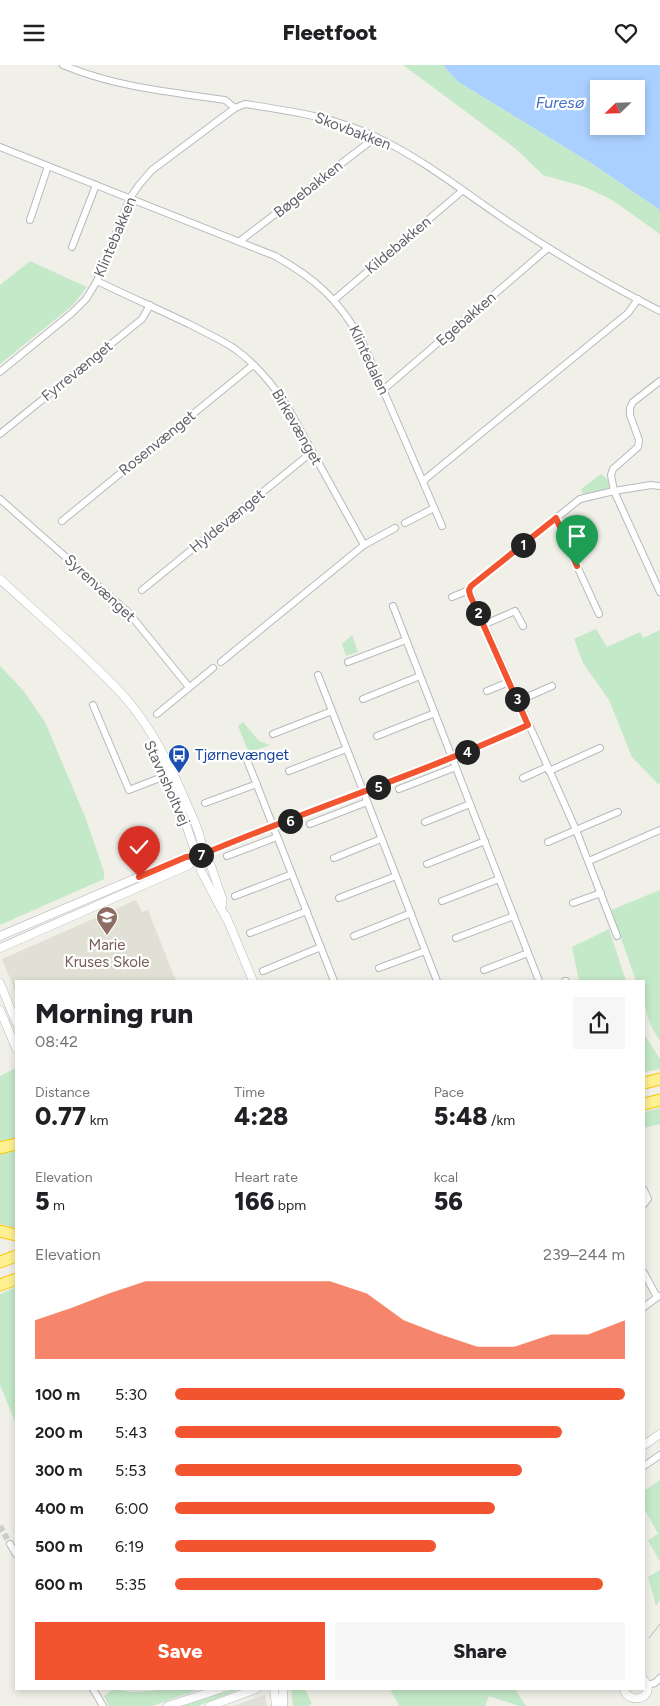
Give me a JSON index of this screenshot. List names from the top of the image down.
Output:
{
  "streets": {
    "street": [
      "Skovbakken",
      "Bøgebakken",
      "Klintebakken",
      "Kildebakken",
      "Egebakken",
      "Klintedalen",
      "Fyrrevænget",
      "Birkevænget",
      "Rosenvænget",
      "Hyldevænget",
      "Syrenvænget",
      "Stavnsholtvej"
    ]
  },
  "crossings": [
    ["Skovbakken", "Bøgebakken"],
    ["Skovbakken", "Klintebakken"],
    ["Skovbakken", "Kildebakken"],
    ["Skovbakken", "Egebakken"],
    ["Bøgebakken", "Klintedalen"],
    ["Klintebakken", "Klintedalen"],
    ["Klintebakken", "Birkevænget"],
    ["Kildebakken", "Klintedalen"],
    ["Egebakken", "Klintedalen"],
    ["Fyrrevænget", "Birkevænget"],
    ["Birkevænget", "Rosenvænget"],
    ["Birkevænget", "Hyldevænget"]
  ],
  "water": ["Furesø"],
  "places": {
    "bus stop": ["Tjørnevænget"],
    "school or university": ["Marie Kruses Skole"]
  },
  "north": "bottom left",
  "page": {
    "header": "Fleetfoot",
    "pins": [
      "1",
      "2",
      "3",
      "4",
      "5",
      "6",
      "7"
    ],
    "heading": ["Morning run", "08:42"],
    "stats": [
      ["Distance", "0.77 km"],
      ["Time", "4:28"],
      ["Pace", "5:48 /km"],
      ["Elevation", "5 m"],
      ["Heart rate", "166 bpm"],
      ["kcal", "56"]
    ],
    "chart": ["Elevation", "239–244 m"],
    "list": [
      {
        "name": "100 m",
        "note": "5:30"
      },
      {
        "name": "200 m",
        "note": "5:43"
      },
      {
        "name": "300 m",
        "note": "5:53"
      },
      {
        "name": "400 m",
        "note": "6:00"
      },
      {
        "name": "500 m",
        "note": "6:19"
      },
      {
        "name": "600 m",
        "note": "5:35"
      }
    ],
    "buttons": ["Save", "Share"]
  }
}
